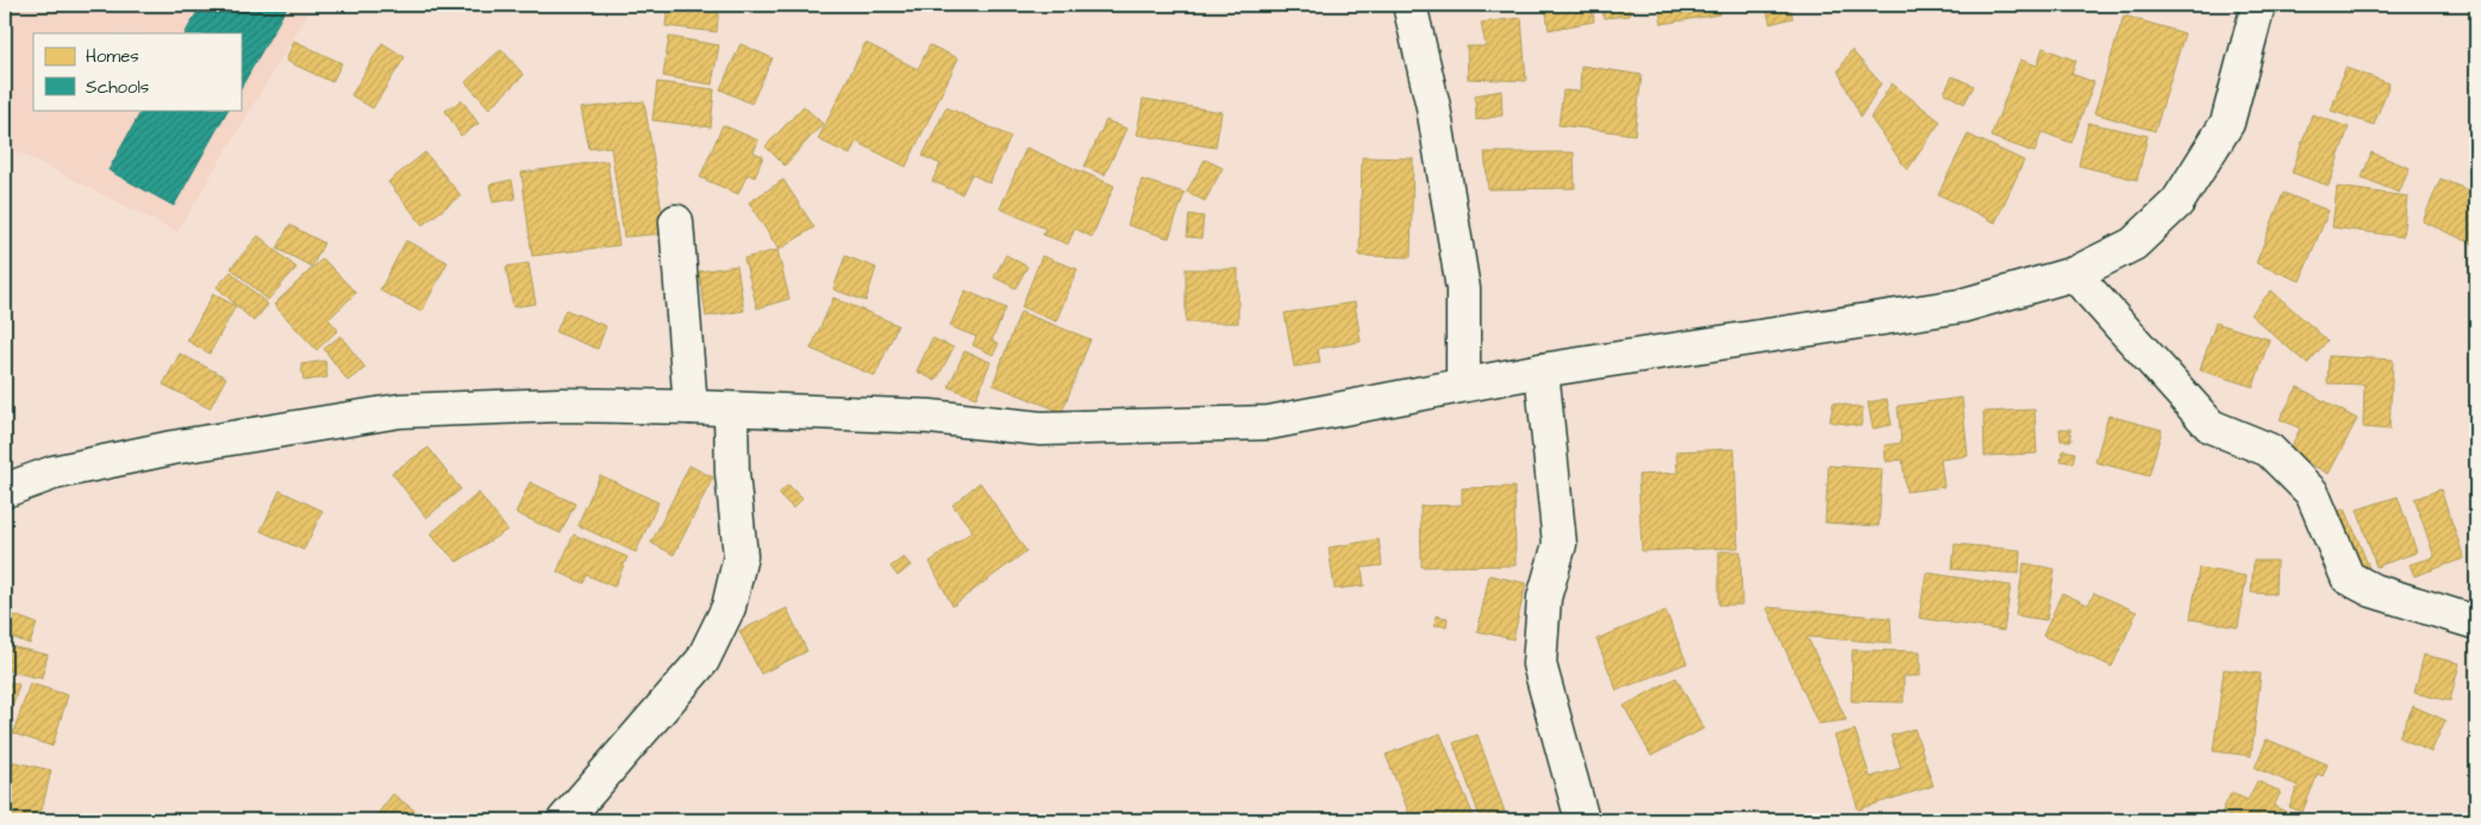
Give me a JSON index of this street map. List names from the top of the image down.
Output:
{
  "legend": ["Homes", "Schools"]
}
